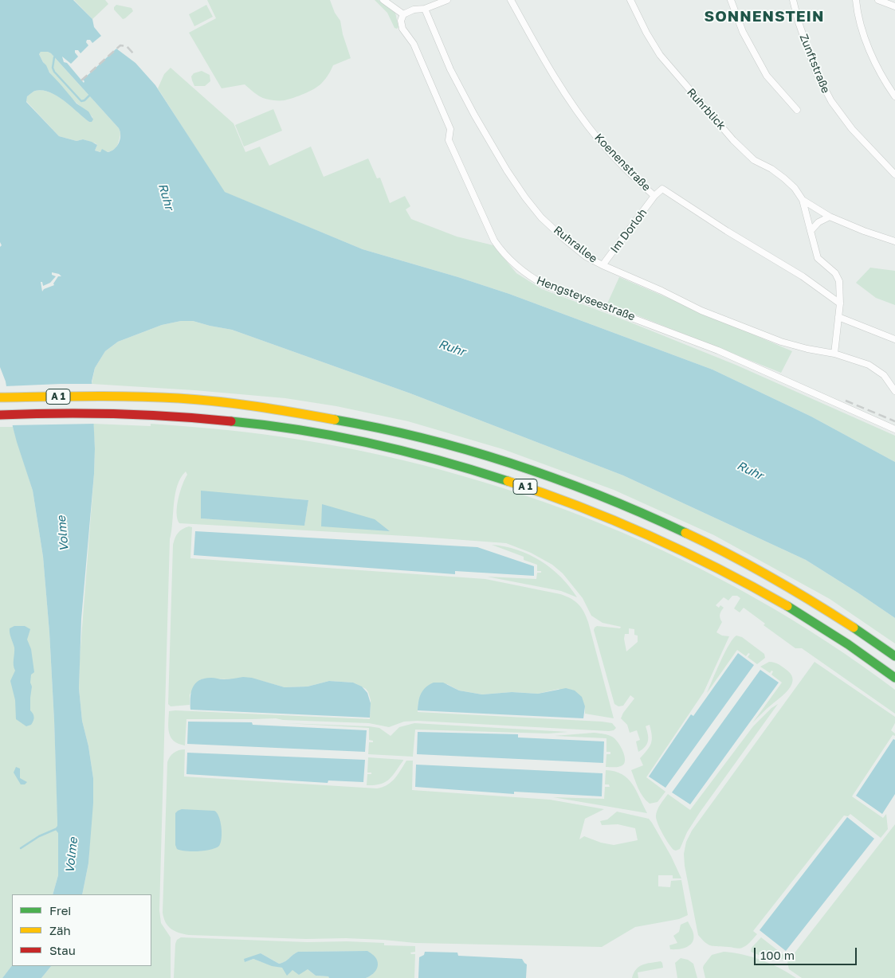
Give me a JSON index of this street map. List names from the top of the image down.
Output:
{
  "streets": {
    "highway": ["A 1"],
    "street": [
      "Zunftstraße",
      "Ruhrblick",
      "Koenenstraße",
      "Im Dorloh",
      "Ruhrallee",
      "Hengsteyseestraße"
    ]
  },
  "crossings": [
    ["Ruhrblick", "Koenenstraße"],
    ["Ruhrblick", "Ruhrallee"],
    ["Koenenstraße", "Im Dorloh"],
    ["Im Dorloh", "Ruhrallee"]
  ],
  "districts": ["SONNENSTEIN"],
  "water": ["Ruhr", "Volme"],
  "legend": ["Frei", "Zäh", "Stau"],
  "scale_bar": "100 m"
}
